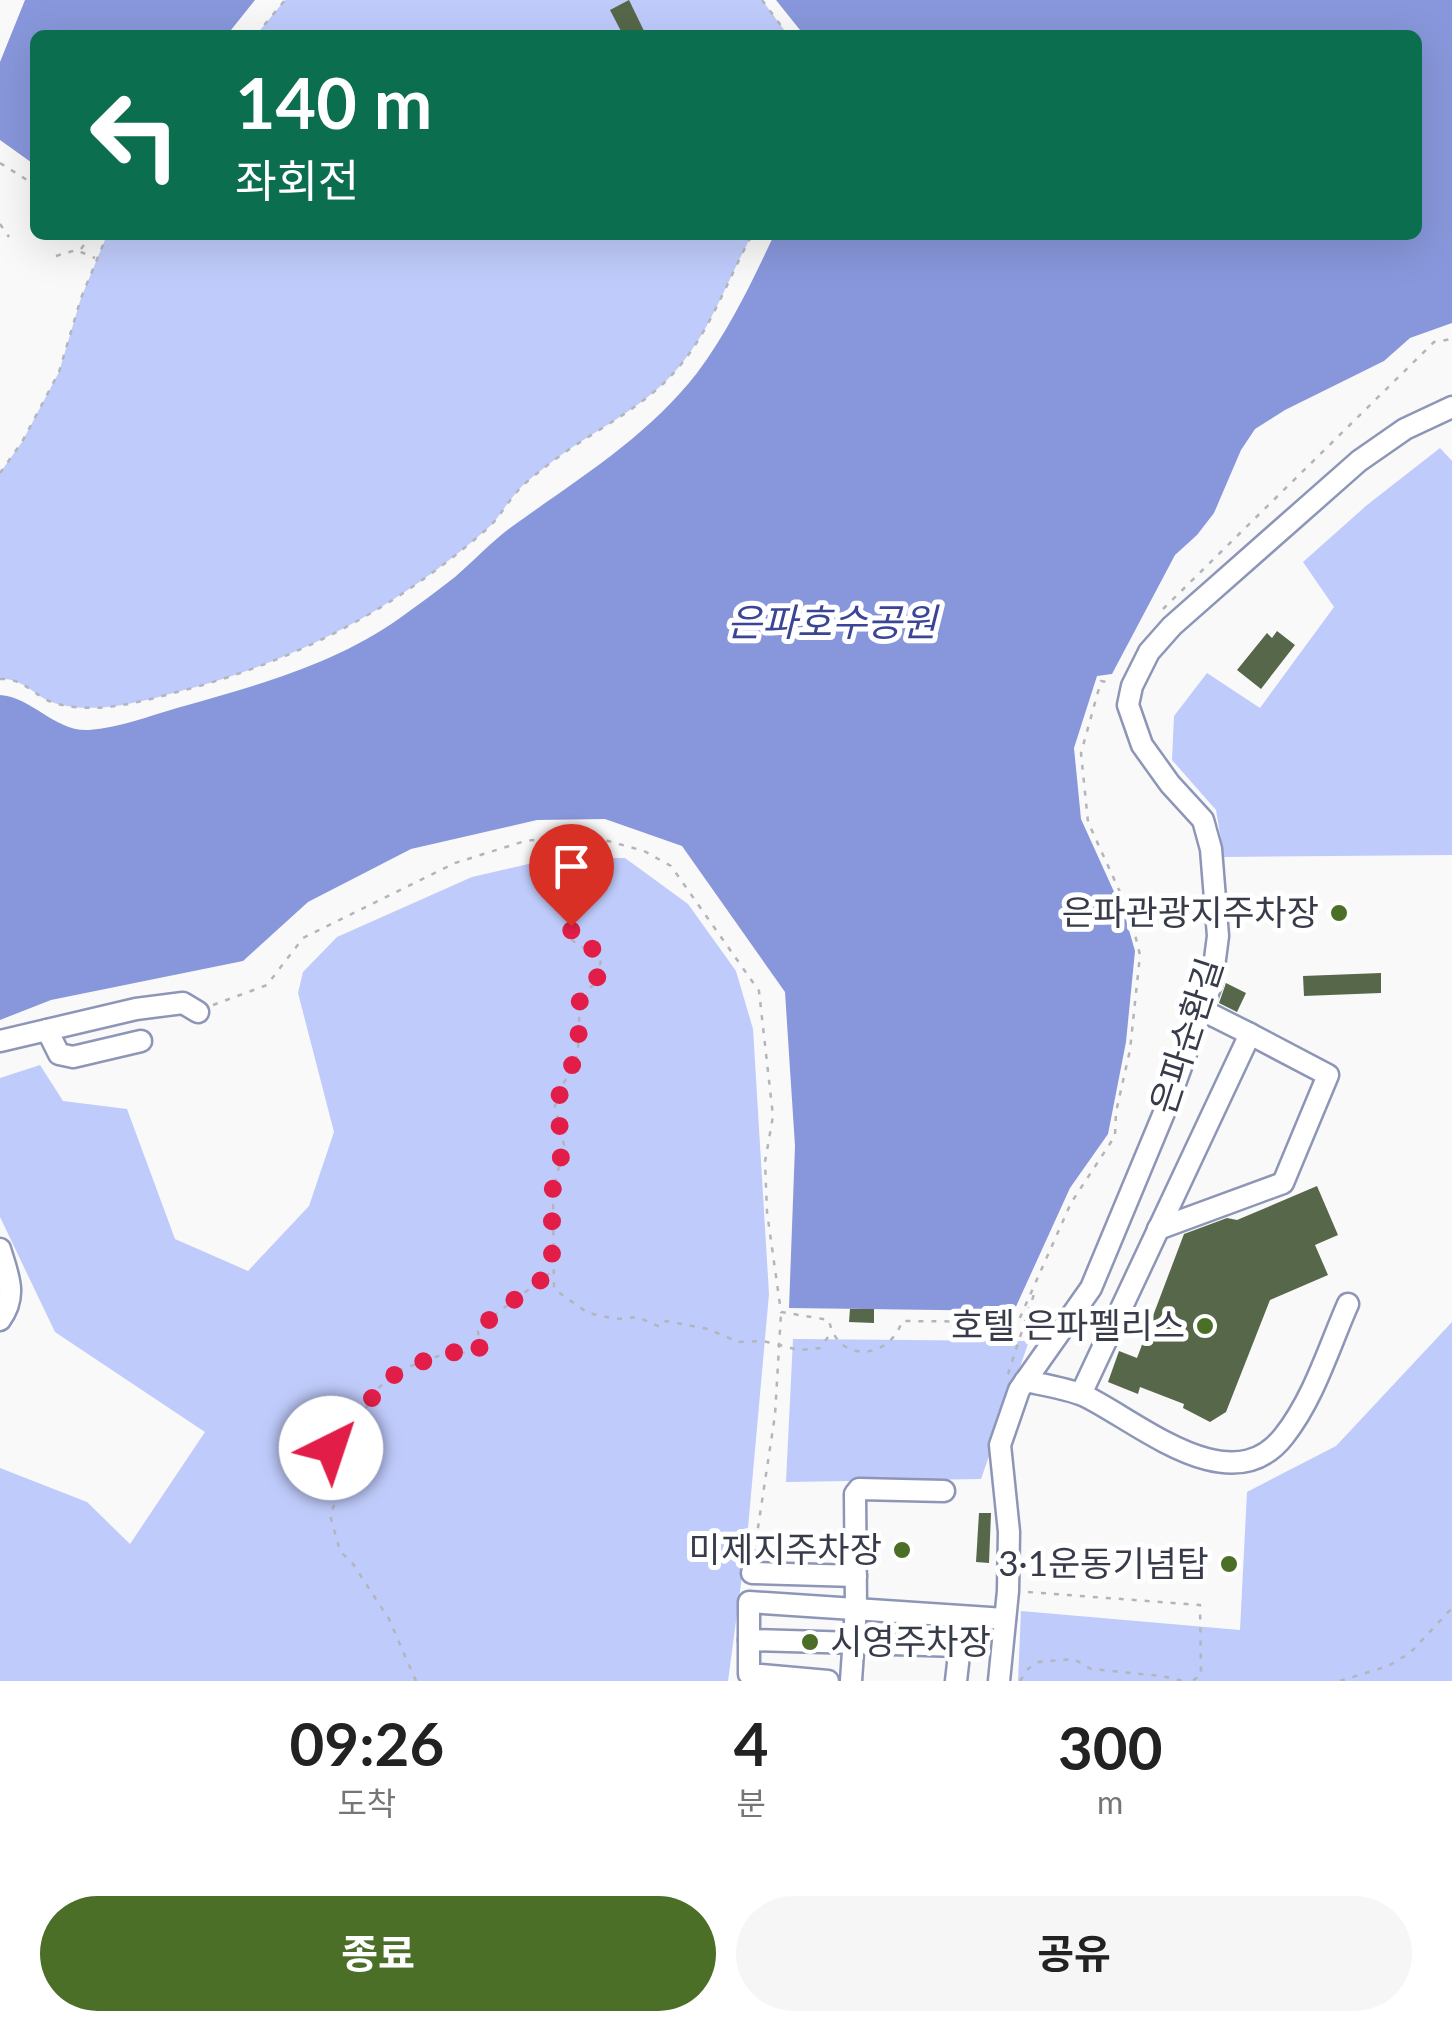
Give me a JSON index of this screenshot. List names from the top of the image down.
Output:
{
  "streets": {
    "lane": ["은파순환길"]
  },
  "water": ["은파호수공원"],
  "places": [
    "은파관광지주차장",
    "호텔 은파펠리스",
    "미제지주차장",
    "3·1운동기념탑",
    "시영주차장"
  ],
  "page": {
    "turn": ["140 m", "좌회전"],
    "eta": [
      "09:26",
      "도착",
      "4",
      "분",
      "300",
      "m"
    ],
    "buttons": ["종료", "공유"]
  }
}
